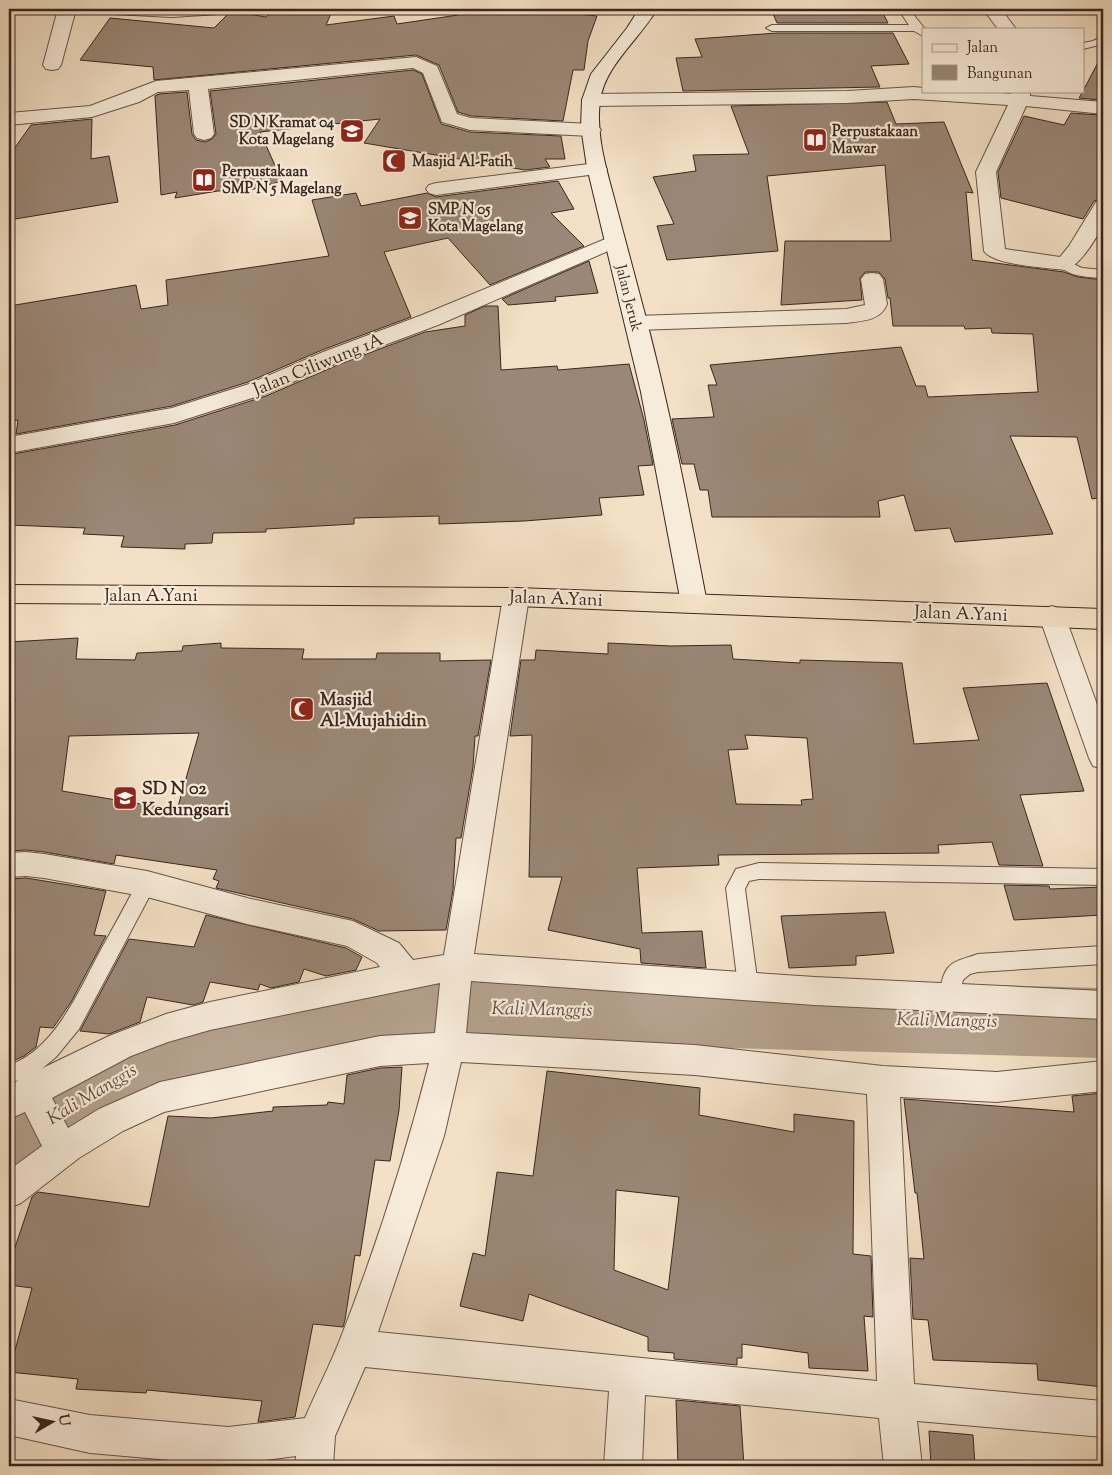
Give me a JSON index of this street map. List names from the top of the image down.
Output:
{
  "streets": {
    "highway": ["Jalan A.Yani"],
    "street": ["Jalan Jeruk", "Jalan Ciliwung 1A"]
  },
  "crossings": [
    ["Jalan Jeruk", "Jalan Ciliwung 1A"],
    ["Jalan Jeruk", "Jalan A.Yani"]
  ],
  "water": ["Kali Manggis"],
  "places": {
    "school or university": ["SD N Kramat 04 Kota Magelang", "SMP N 05 Kota Magelang", "SD N 02 Kedungsari"],
    "library": ["Perpustakaan Mawar", "Perpustakaan SMP N 5 Magelang"],
    "mosque": ["Masjid Al-Fatih", "Masjid Al-Mujahidin"]
  },
  "legend": ["Jalan", "Bangunan"],
  "north": "right"
}
